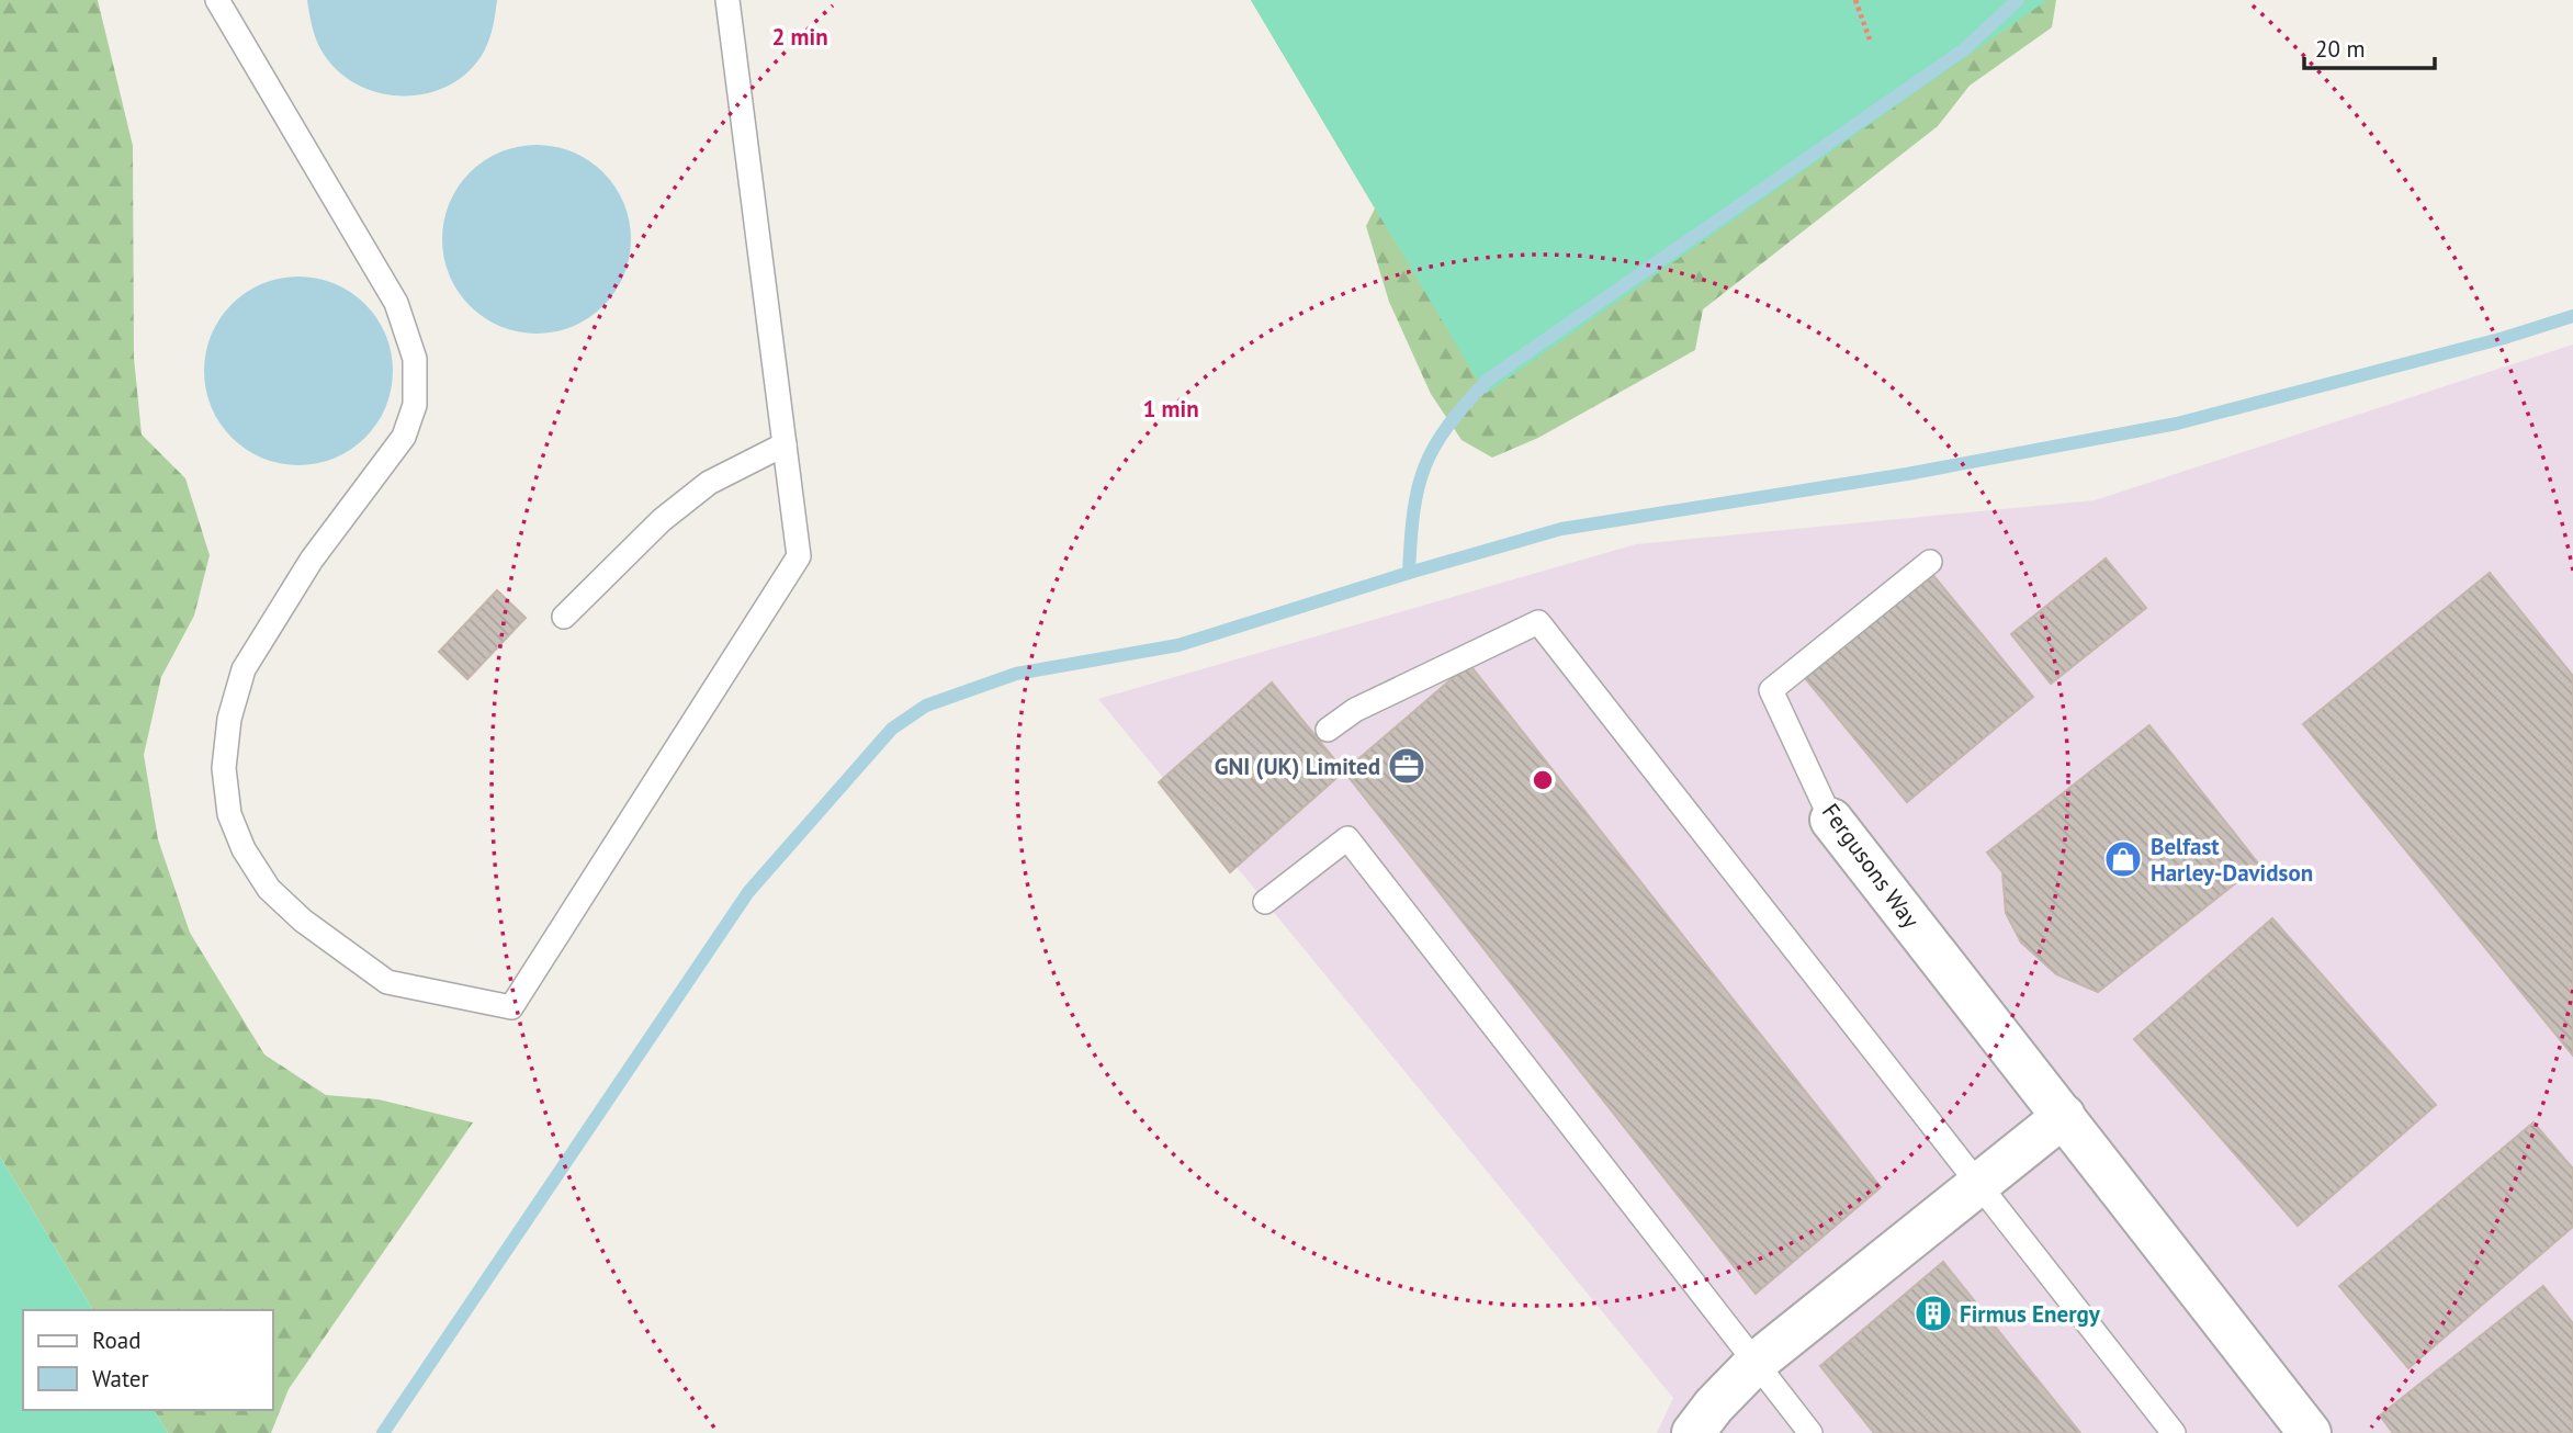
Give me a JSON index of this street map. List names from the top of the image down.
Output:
{
  "streets": {
    "street": ["Fergusons Way"]
  },
  "places": {
    "office": ["GNI (UK) Limited"],
    "shop": ["Belfast Harley-Davidson"],
    "building": ["Firmus Energy"]
  },
  "legend": ["Road", "Water"],
  "scale_bar": "20 m",
  "rings": ["2 min", "1 min"]
}
